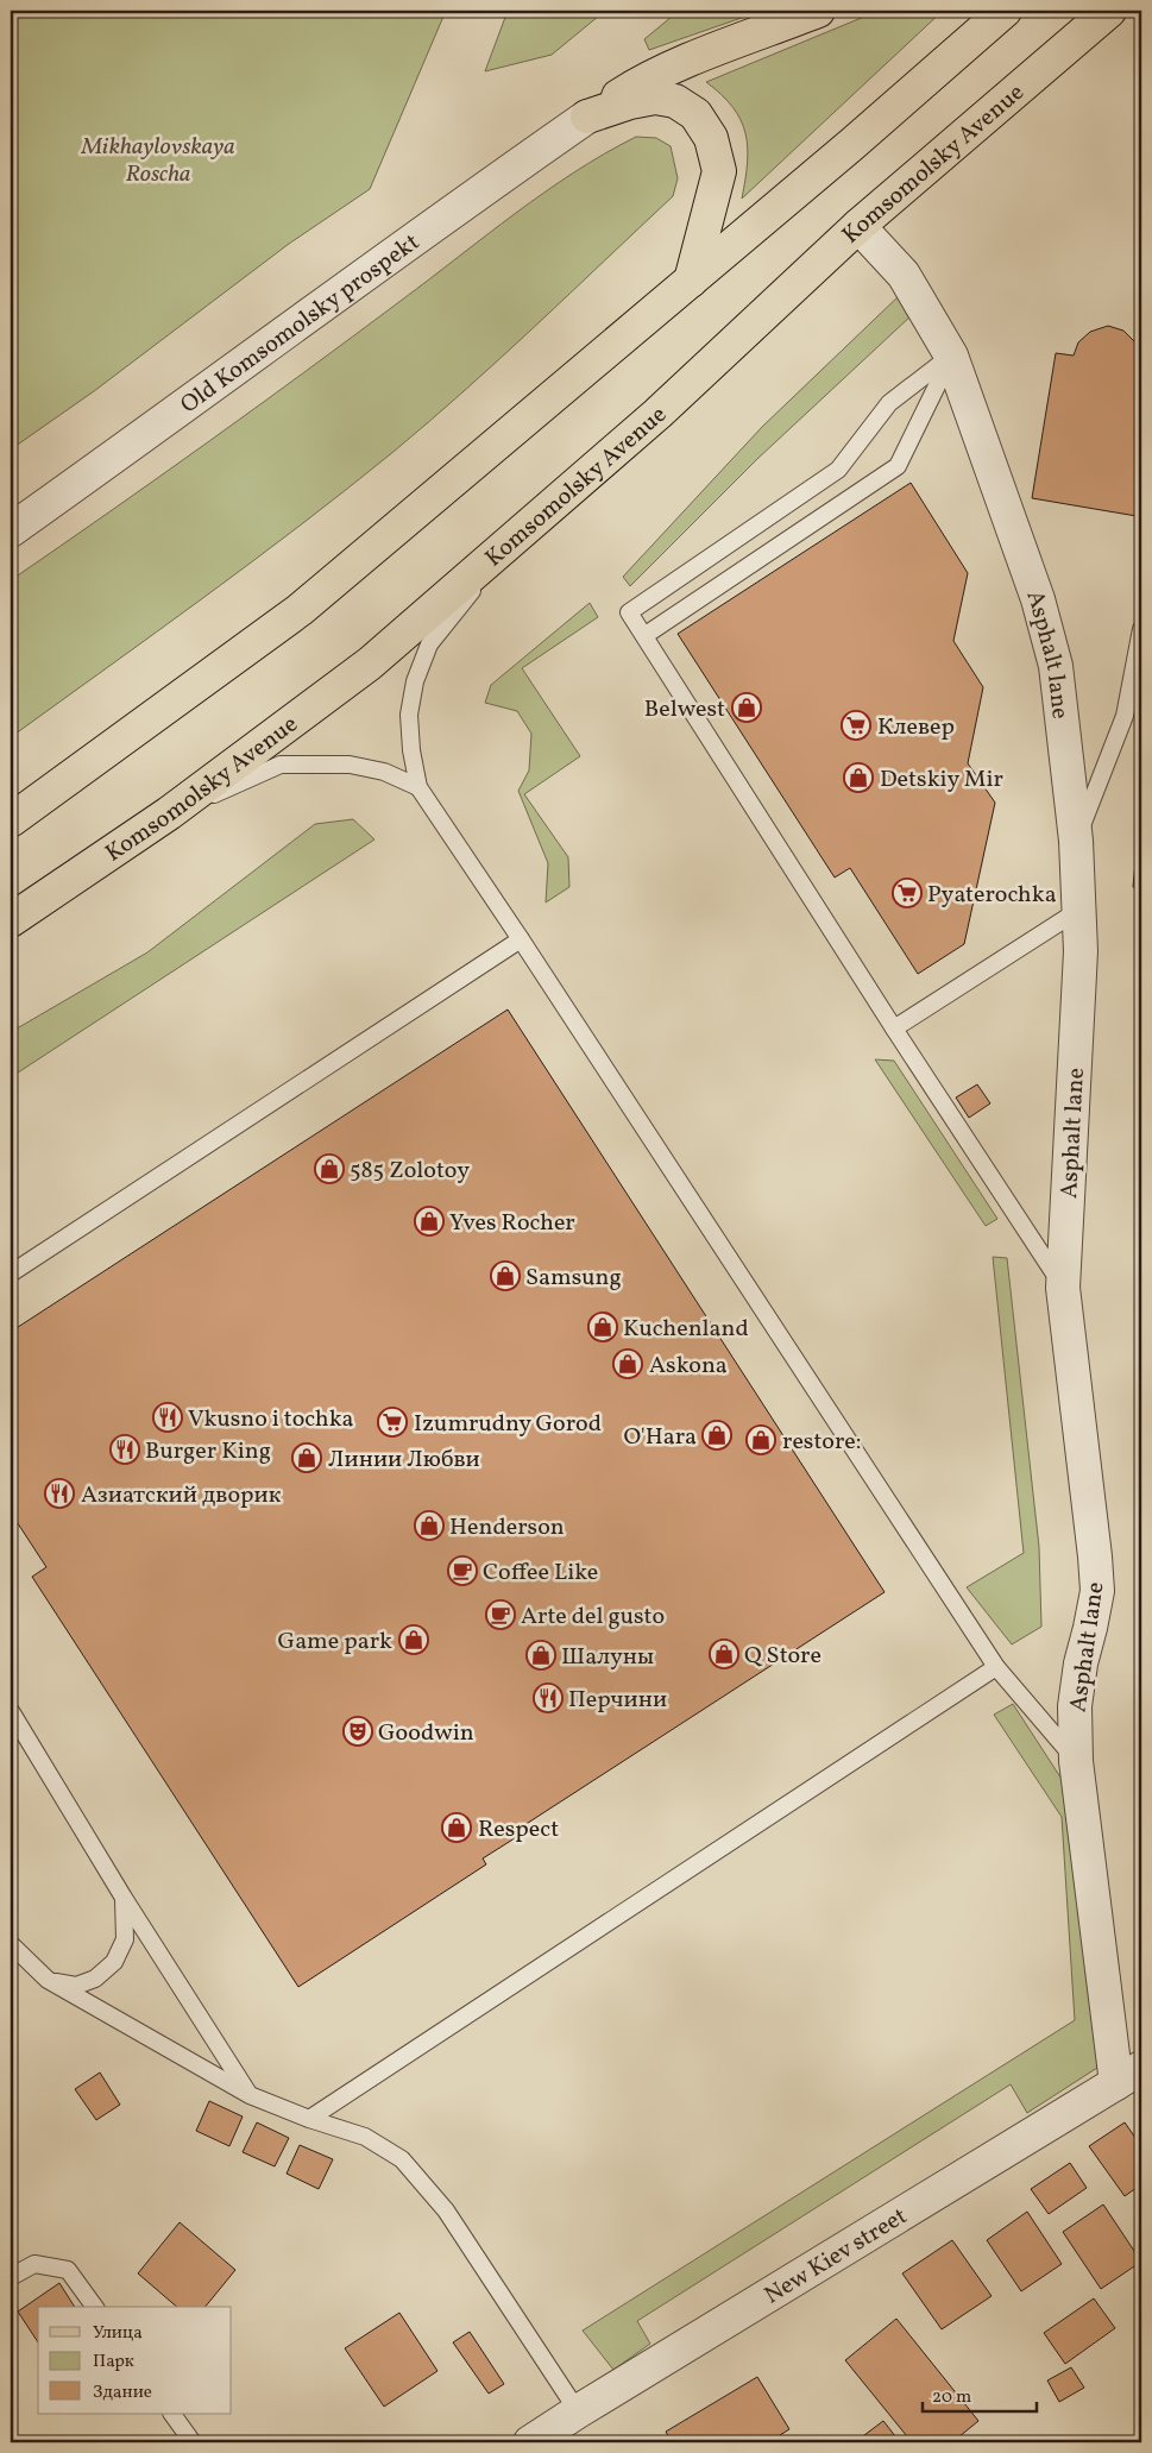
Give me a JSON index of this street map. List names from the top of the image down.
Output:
{
  "streets": {
    "main road": ["Komsomolsky Avenue"],
    "street": ["Old Komsomolsky prospekt", "Asphalt lane", "New Kiev street"]
  },
  "crossings": [
    ["Komsomolsky Avenue", "Asphalt lane"],
    ["Asphalt lane", "New Kiev street"]
  ],
  "parks": ["Mikhaylovskaya Roscha"],
  "places": {
    "shop": [
      "Belwest",
      "Detskiy Mir",
      "585 Zolotoy",
      "Yves Rocher",
      "Samsung",
      "Kuchenland",
      "Askona",
      "O'Hara",
      "restore:",
      "Линии Любви",
      "Henderson",
      "Game park",
      "Q Store",
      "Шалуны",
      "Respect"
    ],
    "supermarket": ["Клевер", "Pyaterochka", "Izumrudny Gorod"],
    "restaurant": [
      "Vkusno i tochka",
      "Burger King",
      "Азиатский дворик",
      "Перчини"
    ],
    "cafe": ["Coffee Like", "Arte del gusto"],
    "theatre": ["Goodwin"]
  },
  "legend": ["Улица", "Парк", "Здание"],
  "scale_bar": "20 m"
}
